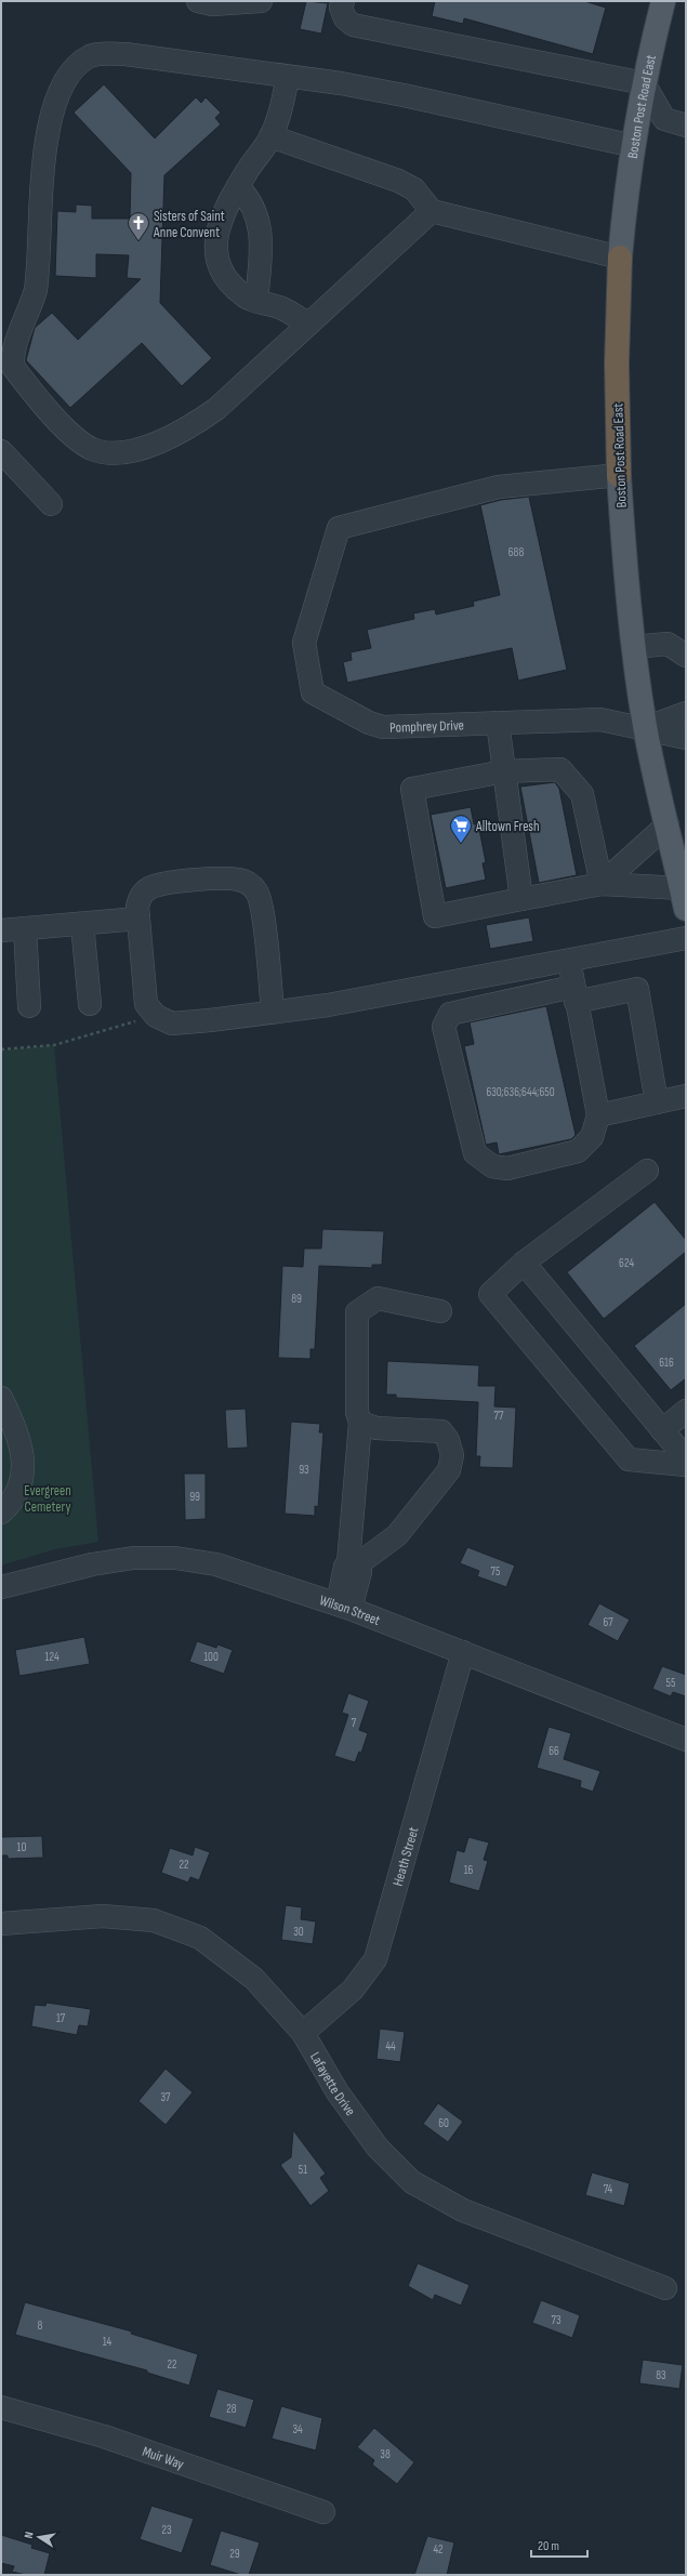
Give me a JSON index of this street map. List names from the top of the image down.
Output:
{
  "streets": {
    "highway": ["Boston Post Road East"],
    "street": [
      "Pomphrey Drive",
      "Wilson Street",
      "Heath Street",
      "Lafayette Drive",
      "Muir Way"
    ]
  },
  "crossings": [
    ["Boston Post Road East", "Pomphrey Drive"],
    ["Wilson Street", "Heath Street"],
    ["Heath Street", "Lafayette Drive"]
  ],
  "parks": ["Evergreen Cemetery"],
  "places": {
    "church": ["Sisters of Saint Anne Convent"],
    "supermarket": ["Alltown Fresh"]
  },
  "house_numbers": [
    "688",
    "630;636;644;650",
    "624",
    "89",
    "616",
    "77",
    "93",
    "99",
    "75",
    "67",
    "124",
    "100",
    "55",
    "7",
    "66",
    "10",
    "22",
    "16",
    "30",
    "17",
    "44",
    "37",
    "60",
    "51",
    "74",
    "73",
    "8",
    "14",
    "22",
    "83",
    "28",
    "34",
    "38",
    "23",
    "42",
    "29"
  ],
  "scale_bar": "20 m",
  "north": "left"
}
